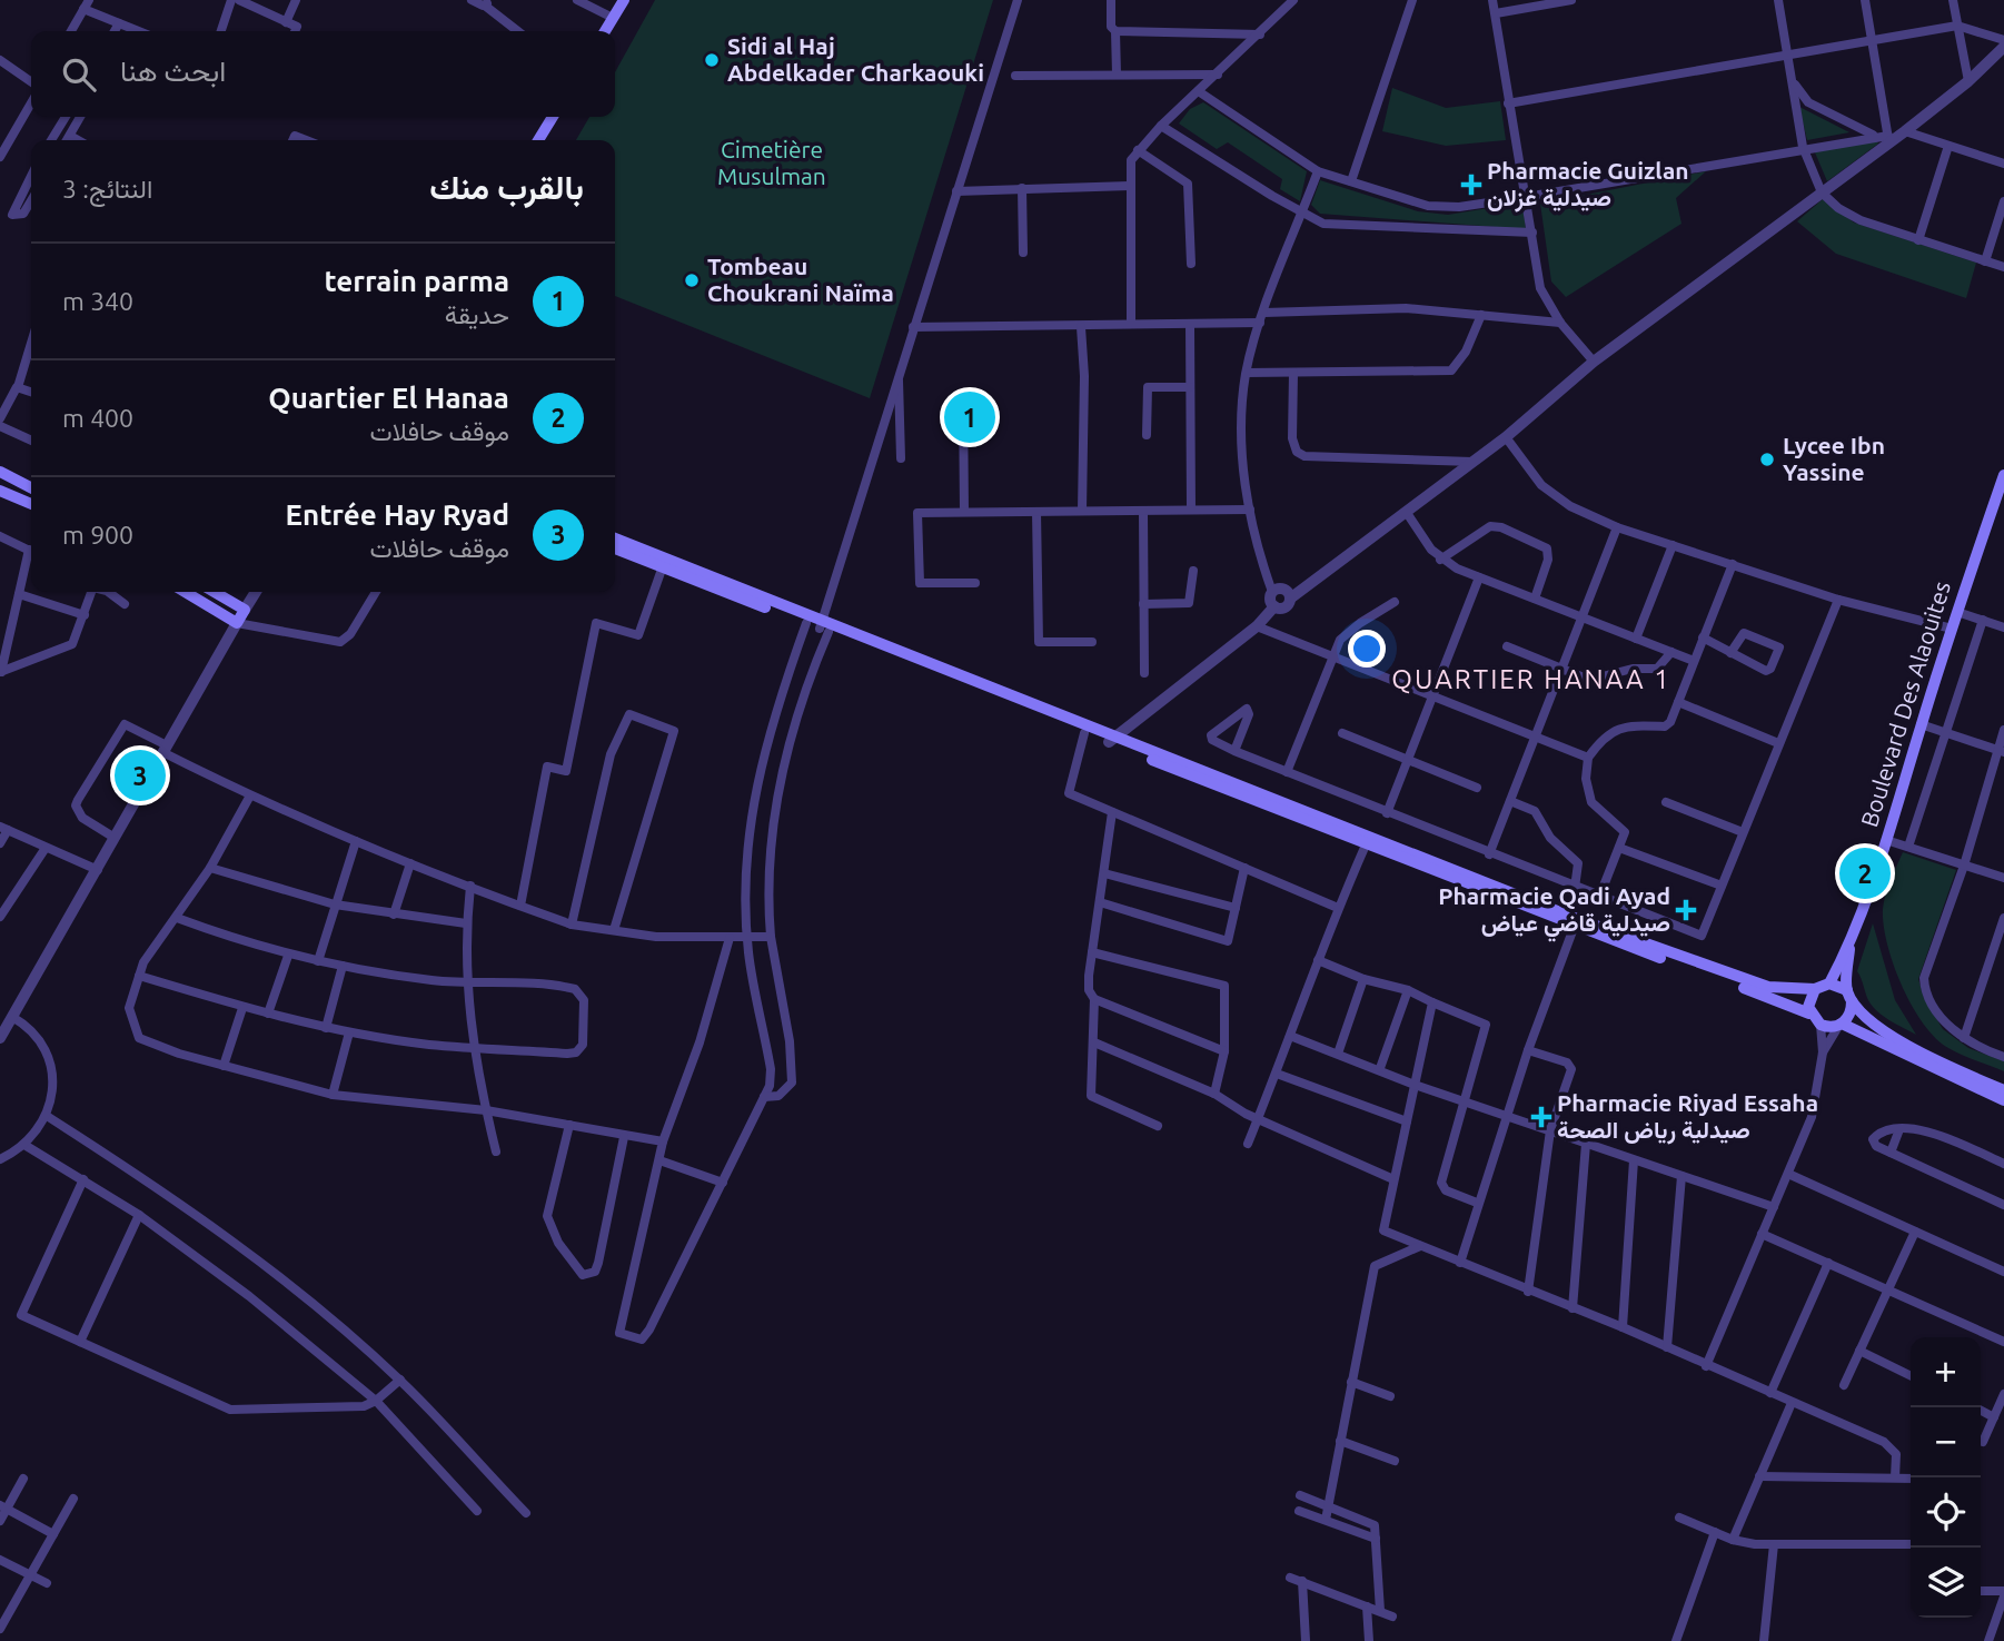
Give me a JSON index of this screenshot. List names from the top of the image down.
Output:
{
  "streets": {
    "main road": ["Boulevard Des Alaouites"]
  },
  "districts": ["QUARTIER HANAA 1"],
  "parks": ["Cimetière Musulman"],
  "places": {
    "other": ["Sidi al Haj Abdelkader Charkaouki", "Tombeau Choukrani Naïma", "Lycee Ibn Yassine"],
    "health": ["Pharmacie Guizlan صيدلية غزلان", "Pharmacie Qadi Ayad صيدلية قاضي عياض", "Pharmacie Riyad Essaha صيدلية رياض الصحة"]
  },
  "page": {
    "search": "ابحث هنا",
    "heading": ["بالقرب منك", "النتائج: 3"],
    "list": [
      {
        "mark": "1",
        "name": "terrain parma",
        "note": "حديقة",
        "value": "340 m"
      },
      {
        "mark": "2",
        "name": "Quartier El Hanaa",
        "note": "موقف حافلات",
        "value": "400 m"
      },
      {
        "mark": "3",
        "name": "Entrée Hay Ryad",
        "note": "موقف حافلات",
        "value": "900 m"
      }
    ],
    "pins": ["1", "3", "2"],
    "map_buttons": ["+", "−"]
  }
}
